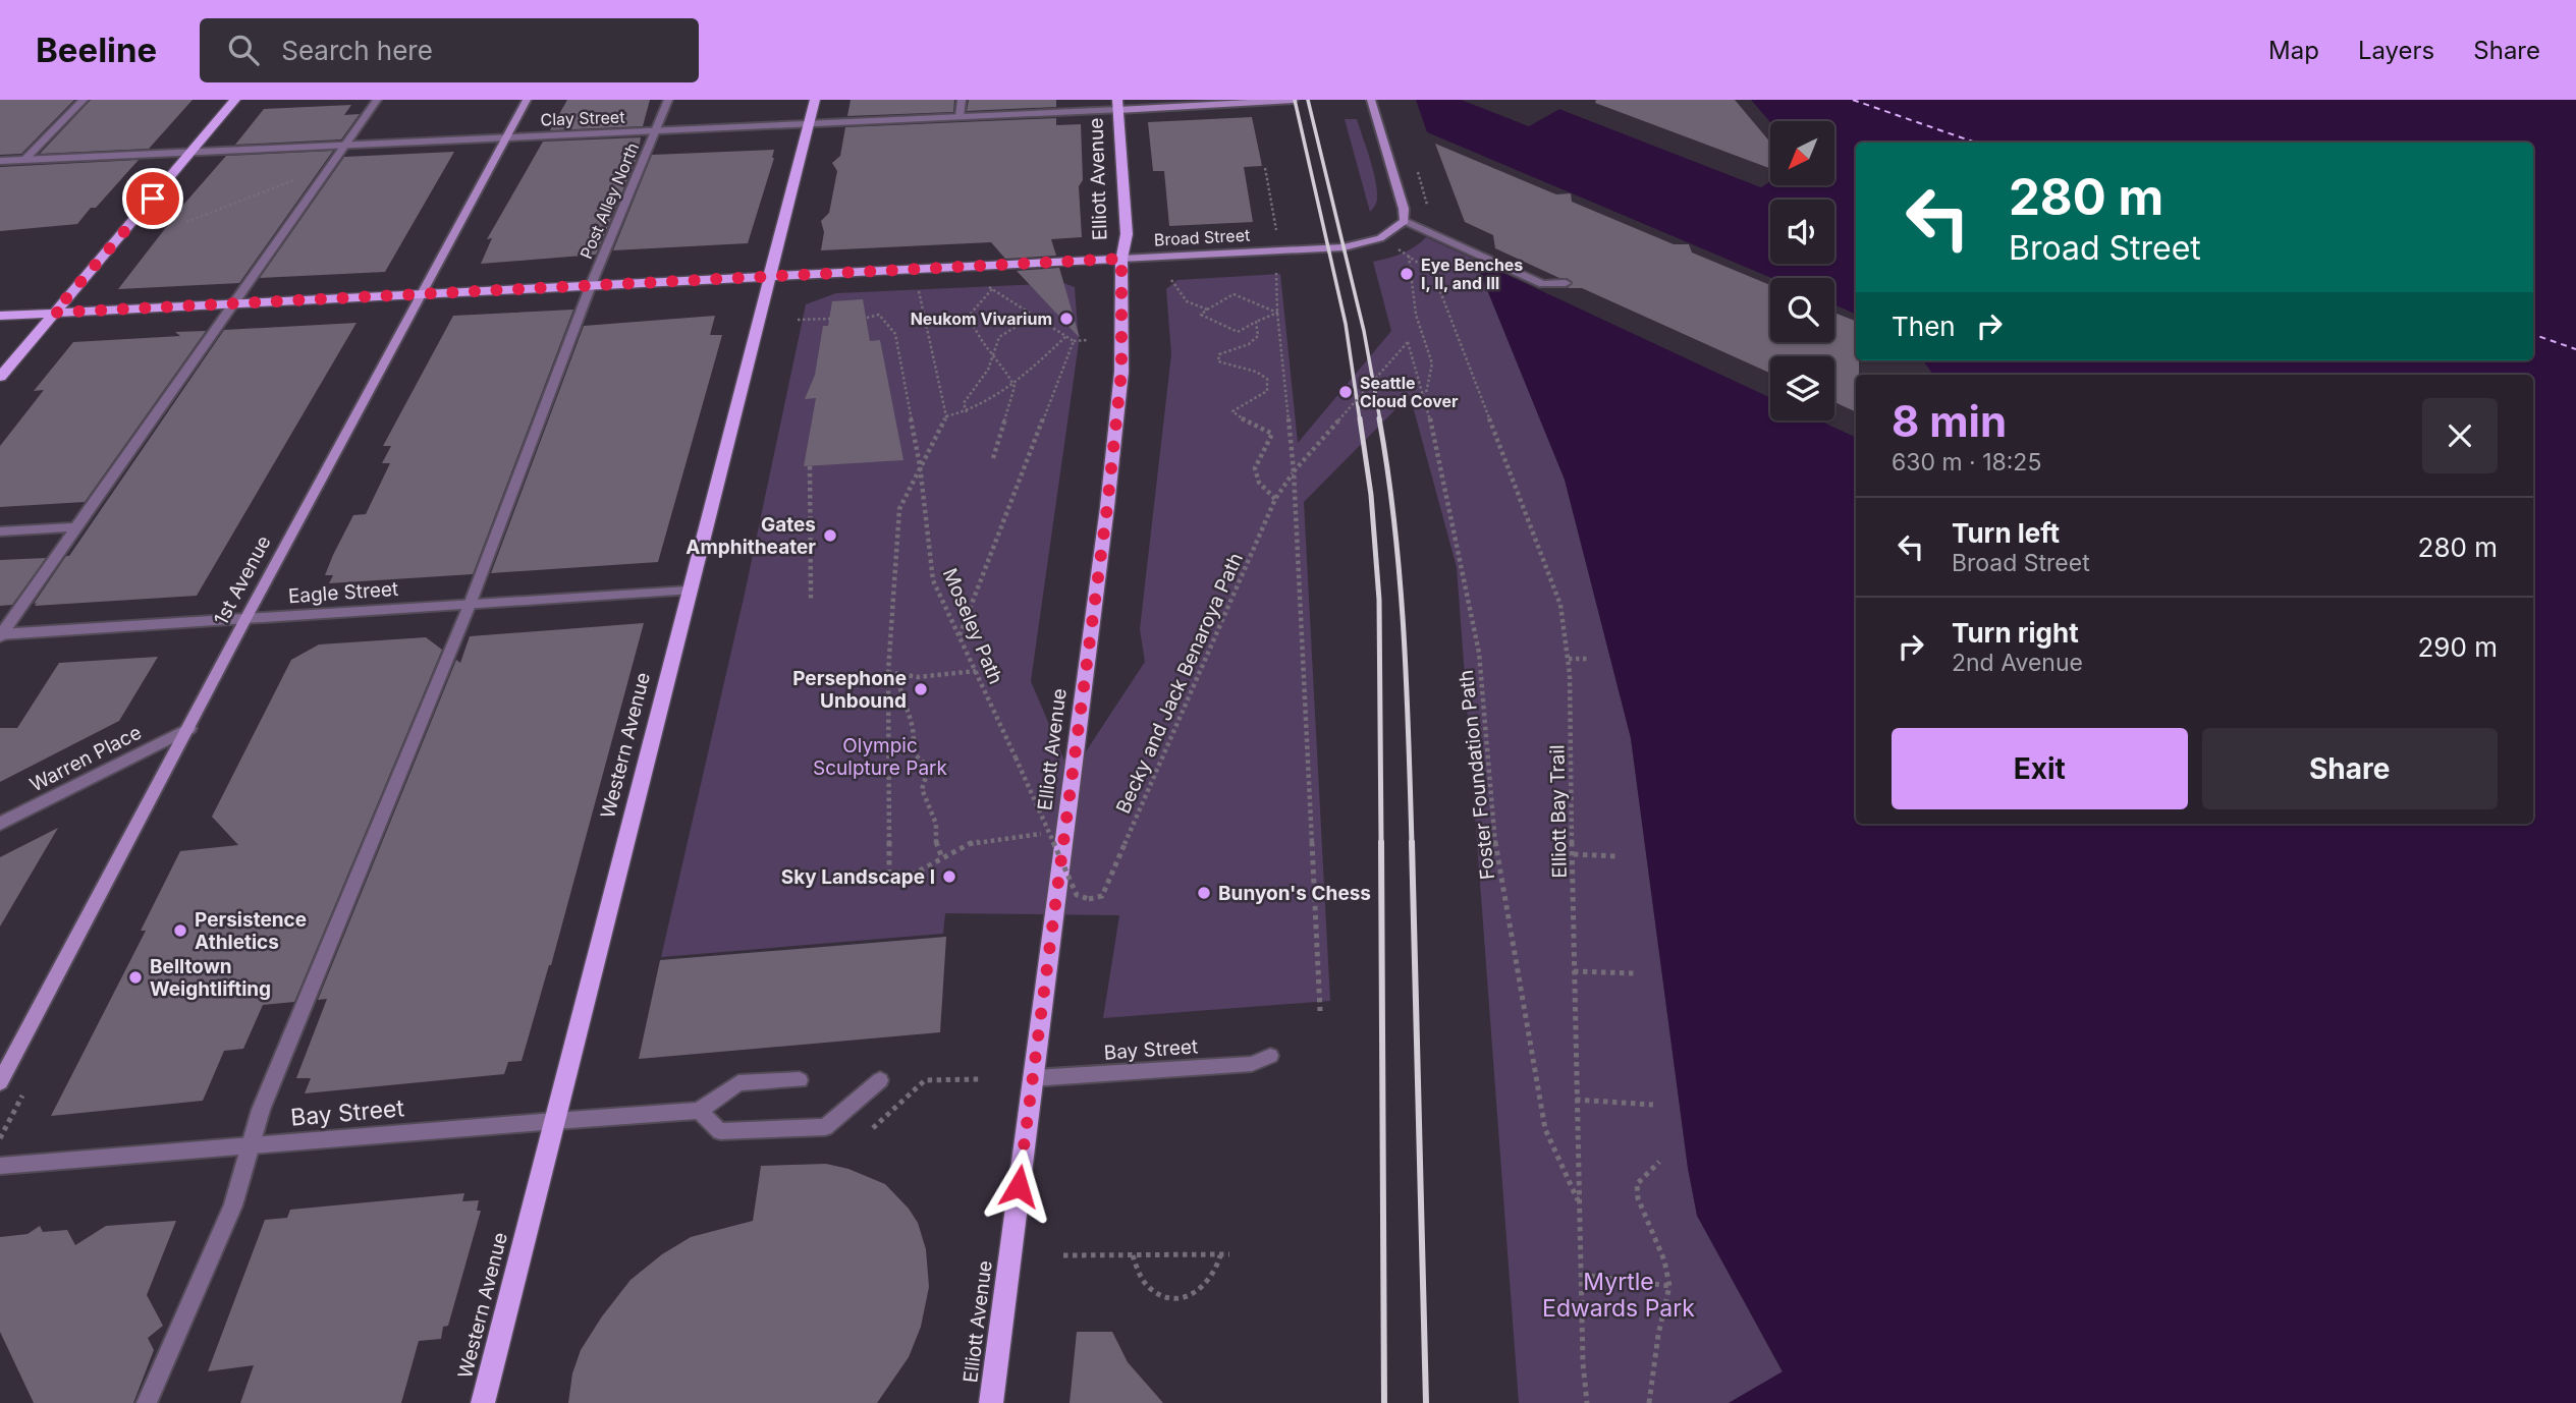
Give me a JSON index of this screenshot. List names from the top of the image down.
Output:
{
  "streets": {
    "main road": [
      "Clay Street",
      "Elliott Avenue",
      "Broad Street",
      "1st Avenue",
      "Western Avenue"
    ],
    "street": [
      "Post Alley North",
      "Eagle Street",
      "Warren Place",
      "Bay Street"
    ],
    "path": [
      "Moseley Path",
      "Becky and Jack Benaroya Path",
      "Foster Foundation Path",
      "Elliott Bay Trail"
    ]
  },
  "crossings": [
    ["Clay Street", "Elliott Avenue"],
    ["Clay Street", "Post Alley North"],
    ["Clay Street", "1st Avenue"],
    ["Clay Street", "Western Avenue"],
    ["Elliott Avenue", "Broad Street"],
    ["Elliott Avenue", "Bay Street"],
    ["Post Alley North", "Broad Street"],
    ["Post Alley North", "Eagle Street"],
    ["Post Alley North", "Bay Street"],
    ["Broad Street", "1st Avenue"],
    ["Broad Street", "Western Avenue"],
    ["1st Avenue", "Eagle Street"],
    ["1st Avenue", "Warren Place"],
    ["Eagle Street", "Western Avenue"],
    ["Moseley Path", "Becky and Jack Benaroya Path"],
    ["Becky and Jack Benaroya Path", "Foster Foundation Path"],
    ["Western Avenue", "Bay Street"],
    ["Foster Foundation Path", "Elliott Bay Trail"]
  ],
  "parks": ["Olympic Sculpture Park", "Myrtle Edwards Park"],
  "places": [
    "Eye Benches I, II, and III",
    "Neukom Vivarium",
    "Seattle Cloud Cover",
    "Gates Amphitheater",
    "Persephone Unbound",
    "Sky Landscape I",
    "Bunyon's Chess",
    "Persistence Athletics",
    "Belltown Weightlifting"
  ],
  "north": "bottom left",
  "page": {
    "header": "Beeline",
    "search": "Search here",
    "nav": ["Map", "Layers", "Share"],
    "turn": ["280 m", "Broad Street"],
    "then": "Then",
    "heading": ["8 min", "630 m · 18:25"],
    "list": [
      {
        "name": "Turn left",
        "note": "Broad Street",
        "value": "280 m"
      },
      {
        "name": "Turn right",
        "note": "2nd Avenue",
        "value": "290 m"
      }
    ],
    "buttons": ["Exit", "Share"]
  }
}
